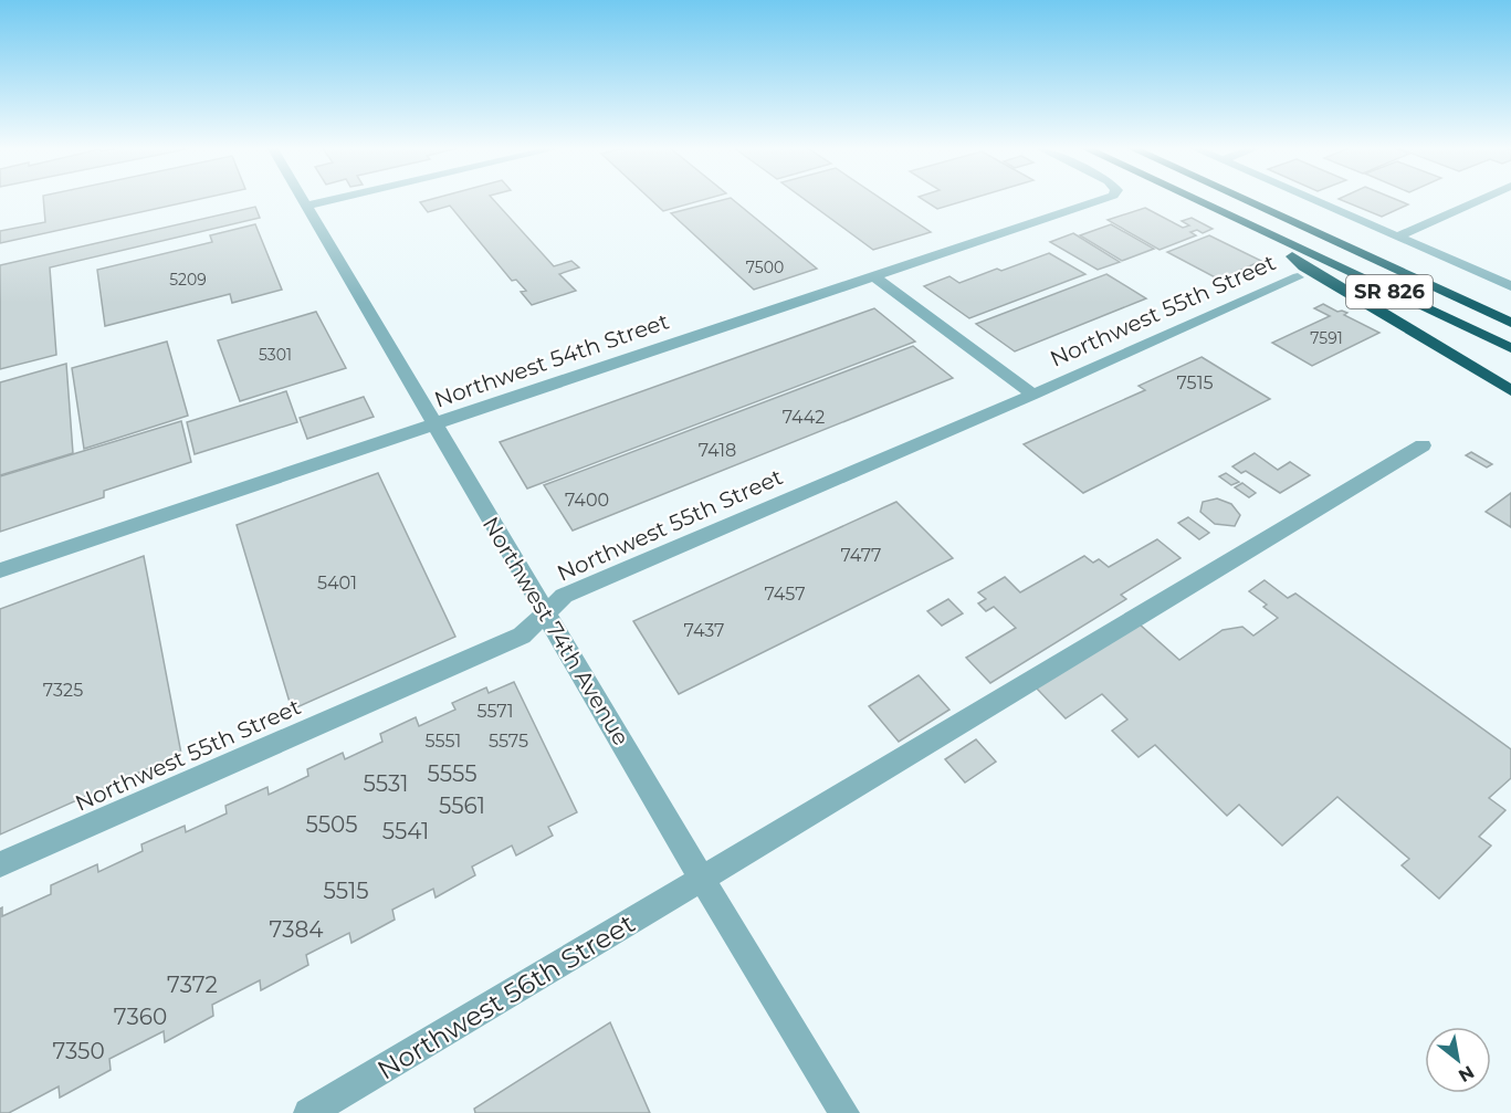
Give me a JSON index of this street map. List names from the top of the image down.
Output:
{
  "streets": {
    "highway": ["SR 826"],
    "street": [
      "Northwest 55th Street",
      "Northwest 54th Street",
      "Northwest 74th Avenue",
      "Northwest 56th Street"
    ]
  },
  "crossings": [
    ["Northwest 55th Street", "Northwest 74th Avenue"],
    ["Northwest 54th Street", "Northwest 74th Avenue"],
    ["Northwest 74th Avenue", "Northwest 56th Street"]
  ],
  "house_numbers": [
    "7500",
    "5209",
    "7591",
    "5301",
    "7515",
    "7442",
    "7418",
    "7400",
    "7477",
    "5401",
    "7457",
    "7437",
    "7325",
    "5571",
    "5551",
    "5575",
    "5555",
    "5531",
    "5561",
    "5505",
    "5541",
    "5515",
    "7384",
    "7372",
    "7360",
    "7350"
  ],
  "north": "bottom right"
}
